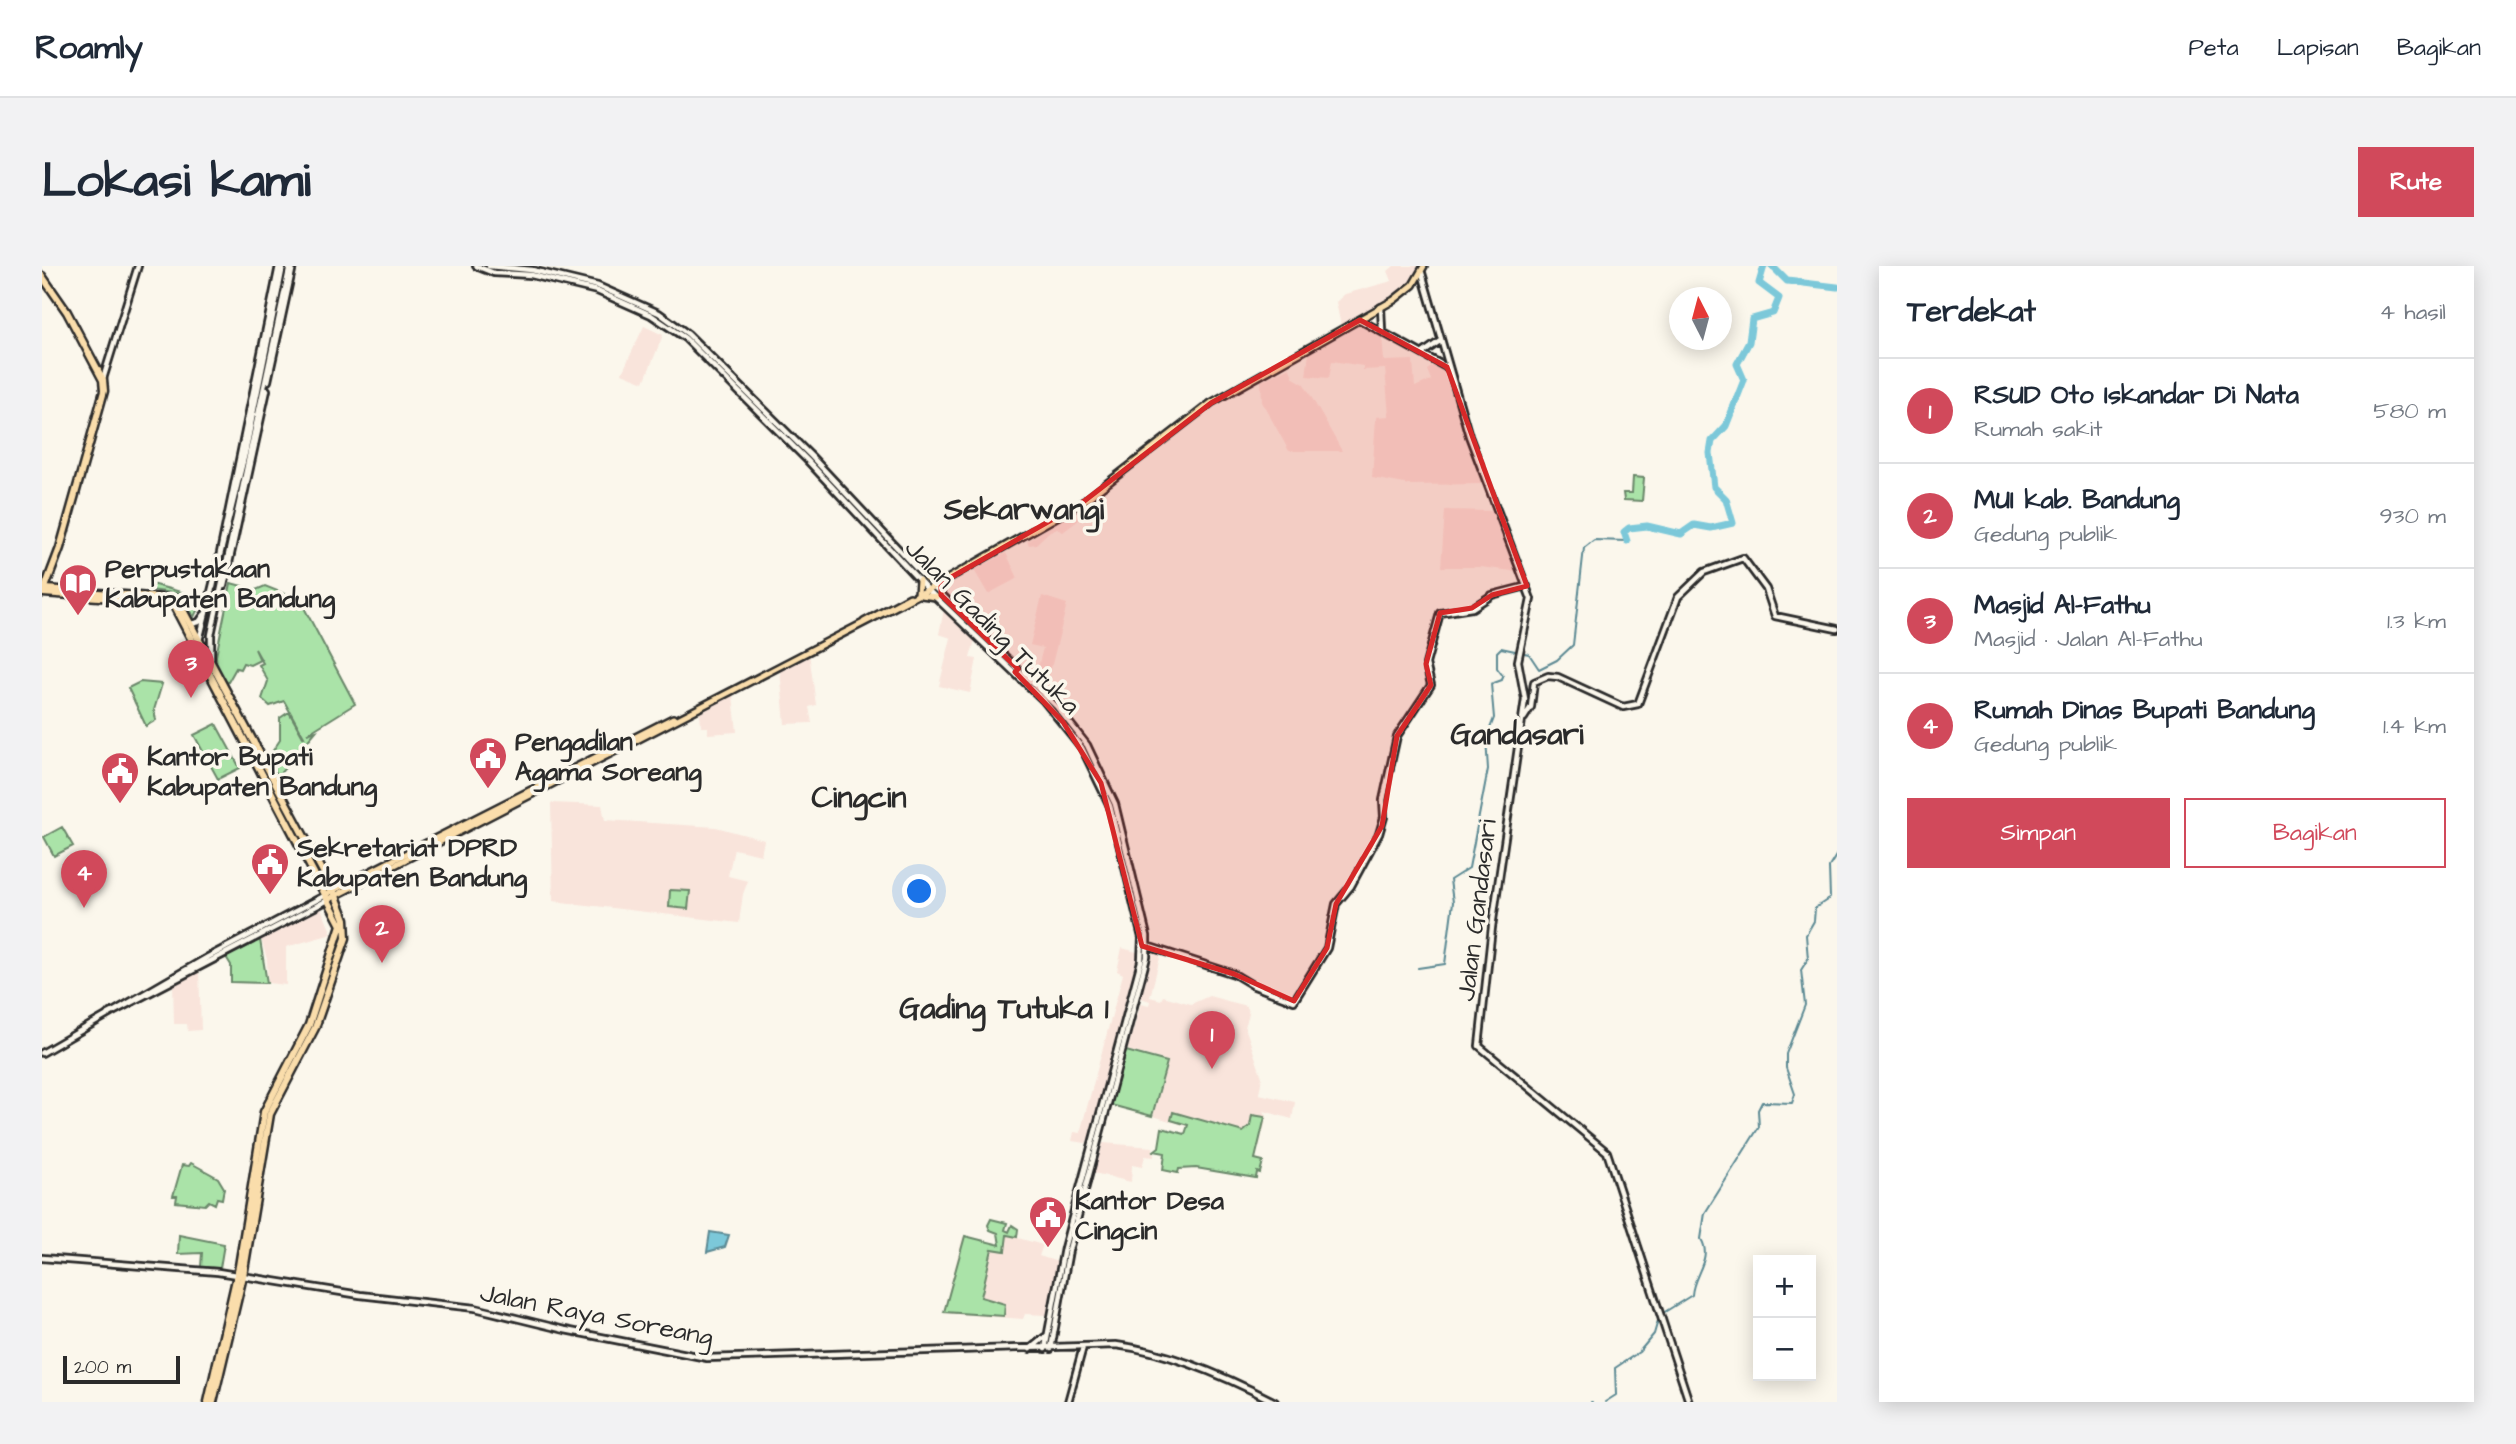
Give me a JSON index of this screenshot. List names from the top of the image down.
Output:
{
  "streets": {
    "main road": ["Jalan Gading Tutuka", "Jalan Gandasari", "Jalan Raya Soreang"]
  },
  "crossings": [
    ["Jalan Gading Tutuka", "Jalan Raya Soreang"]
  ],
  "districts": [
    "Sekarwangi",
    "Gandasari",
    "Cingcin",
    "Gading Tutuka 1"
  ],
  "places": {
    "library": ["Perpustakaan Kabupaten Bandung"],
    "public building": [
      "Pengadilan Agama Soreang",
      "Kantor Bupati Kabupaten Bandung",
      "Sekretariat DPRD Kabupaten Bandung",
      "Kantor Desa Cingcin"
    ]
  },
  "scale_bar": "200 m",
  "north": "top",
  "page": {
    "header": "Roamly",
    "nav": ["Peta", "Lapisan", "Bagikan"],
    "buttons": [
      "Rute",
      ["Simpan", "Bagikan"]
    ],
    "title": "Lokasi kami",
    "heading": ["Terdekat", "4 hasil"],
    "list": [
      {
        "mark": "1",
        "name": "RSUD Oto Iskandar Di Nata",
        "note": "Rumah sakit",
        "value": "580 m"
      },
      {
        "mark": "2",
        "name": "MUI kab. Bandung",
        "note": "Gedung publik",
        "value": "930 m"
      },
      {
        "mark": "3",
        "name": "Masjid Al-Fathu",
        "note": "Masjid · Jalan Al-Fathu",
        "value": "1.3 km"
      },
      {
        "mark": "4",
        "name": "Rumah Dinas Bupati Bandung",
        "note": "Gedung publik",
        "value": "1.4 km"
      }
    ],
    "pins": [
      "3",
      "4",
      "2",
      "1"
    ],
    "map_buttons": ["+", "−"],
    "scale": "200 m"
  }
}
